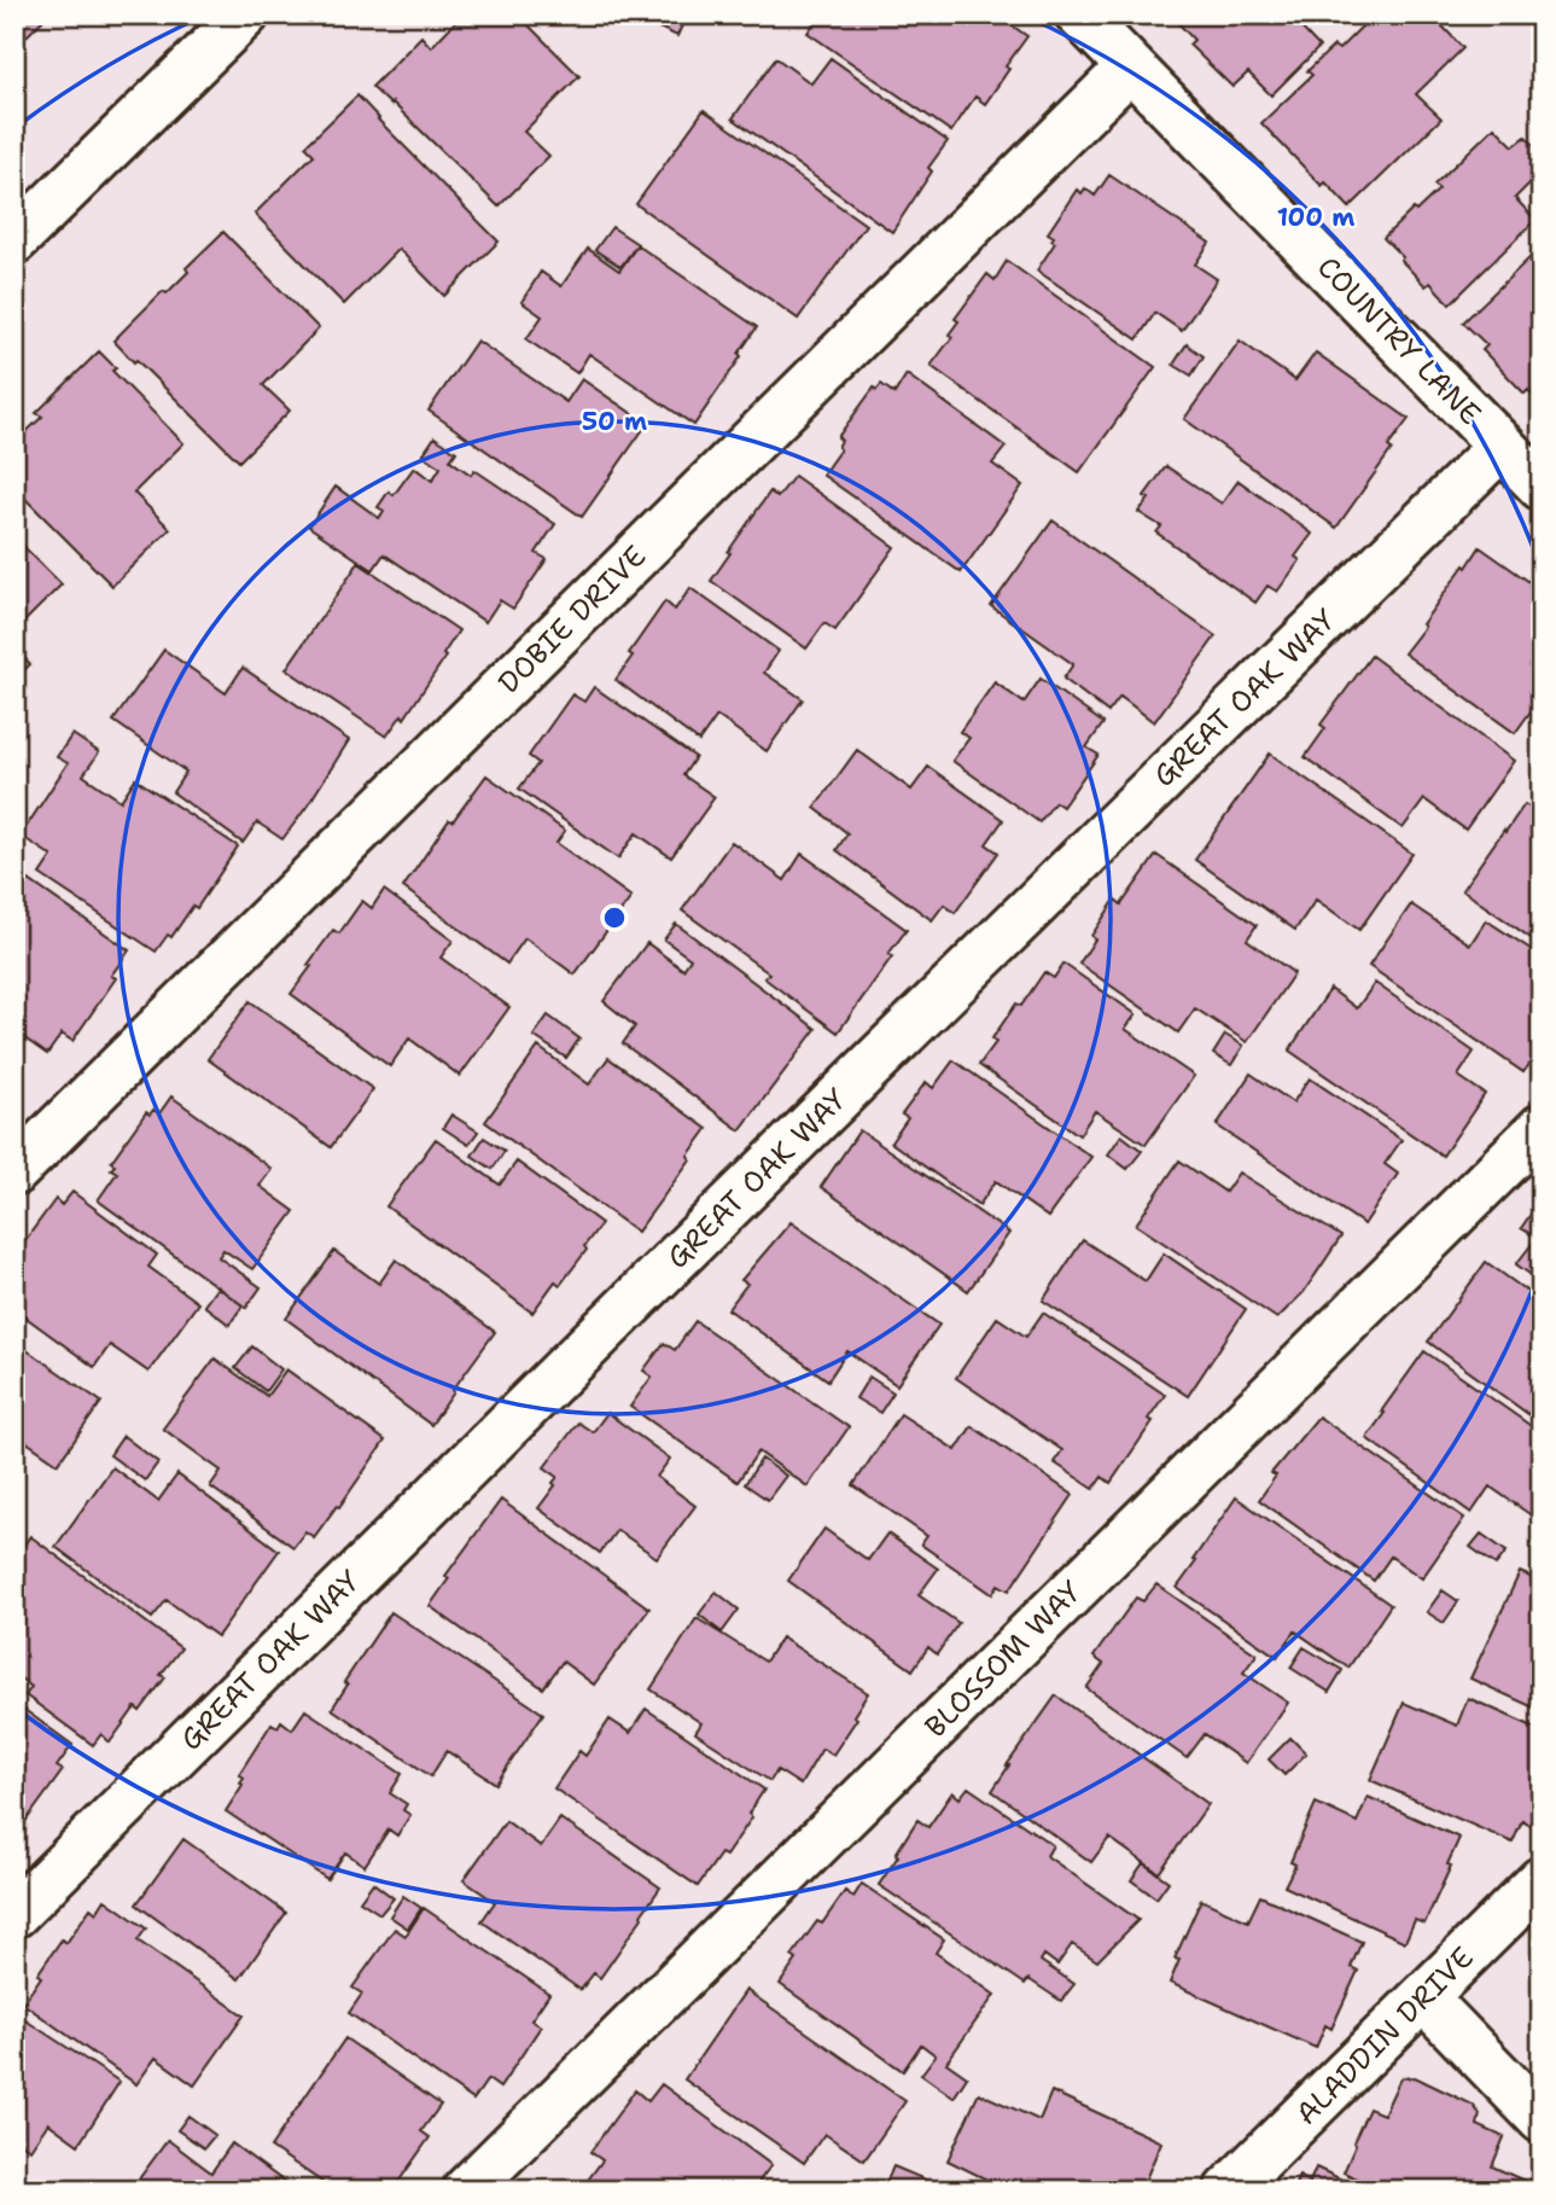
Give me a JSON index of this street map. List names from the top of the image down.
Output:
{
  "streets": {
    "street": [
      "COUNTRY LANE",
      "DOBIE DRIVE",
      "GREAT OAK WAY",
      "BLOSSOM WAY",
      "ALADDIN DRIVE"
    ]
  },
  "crossings": [
    ["COUNTRY LANE", "DOBIE DRIVE"],
    ["COUNTRY LANE", "GREAT OAK WAY"]
  ],
  "rings": ["100 m", "50 m"]
}
